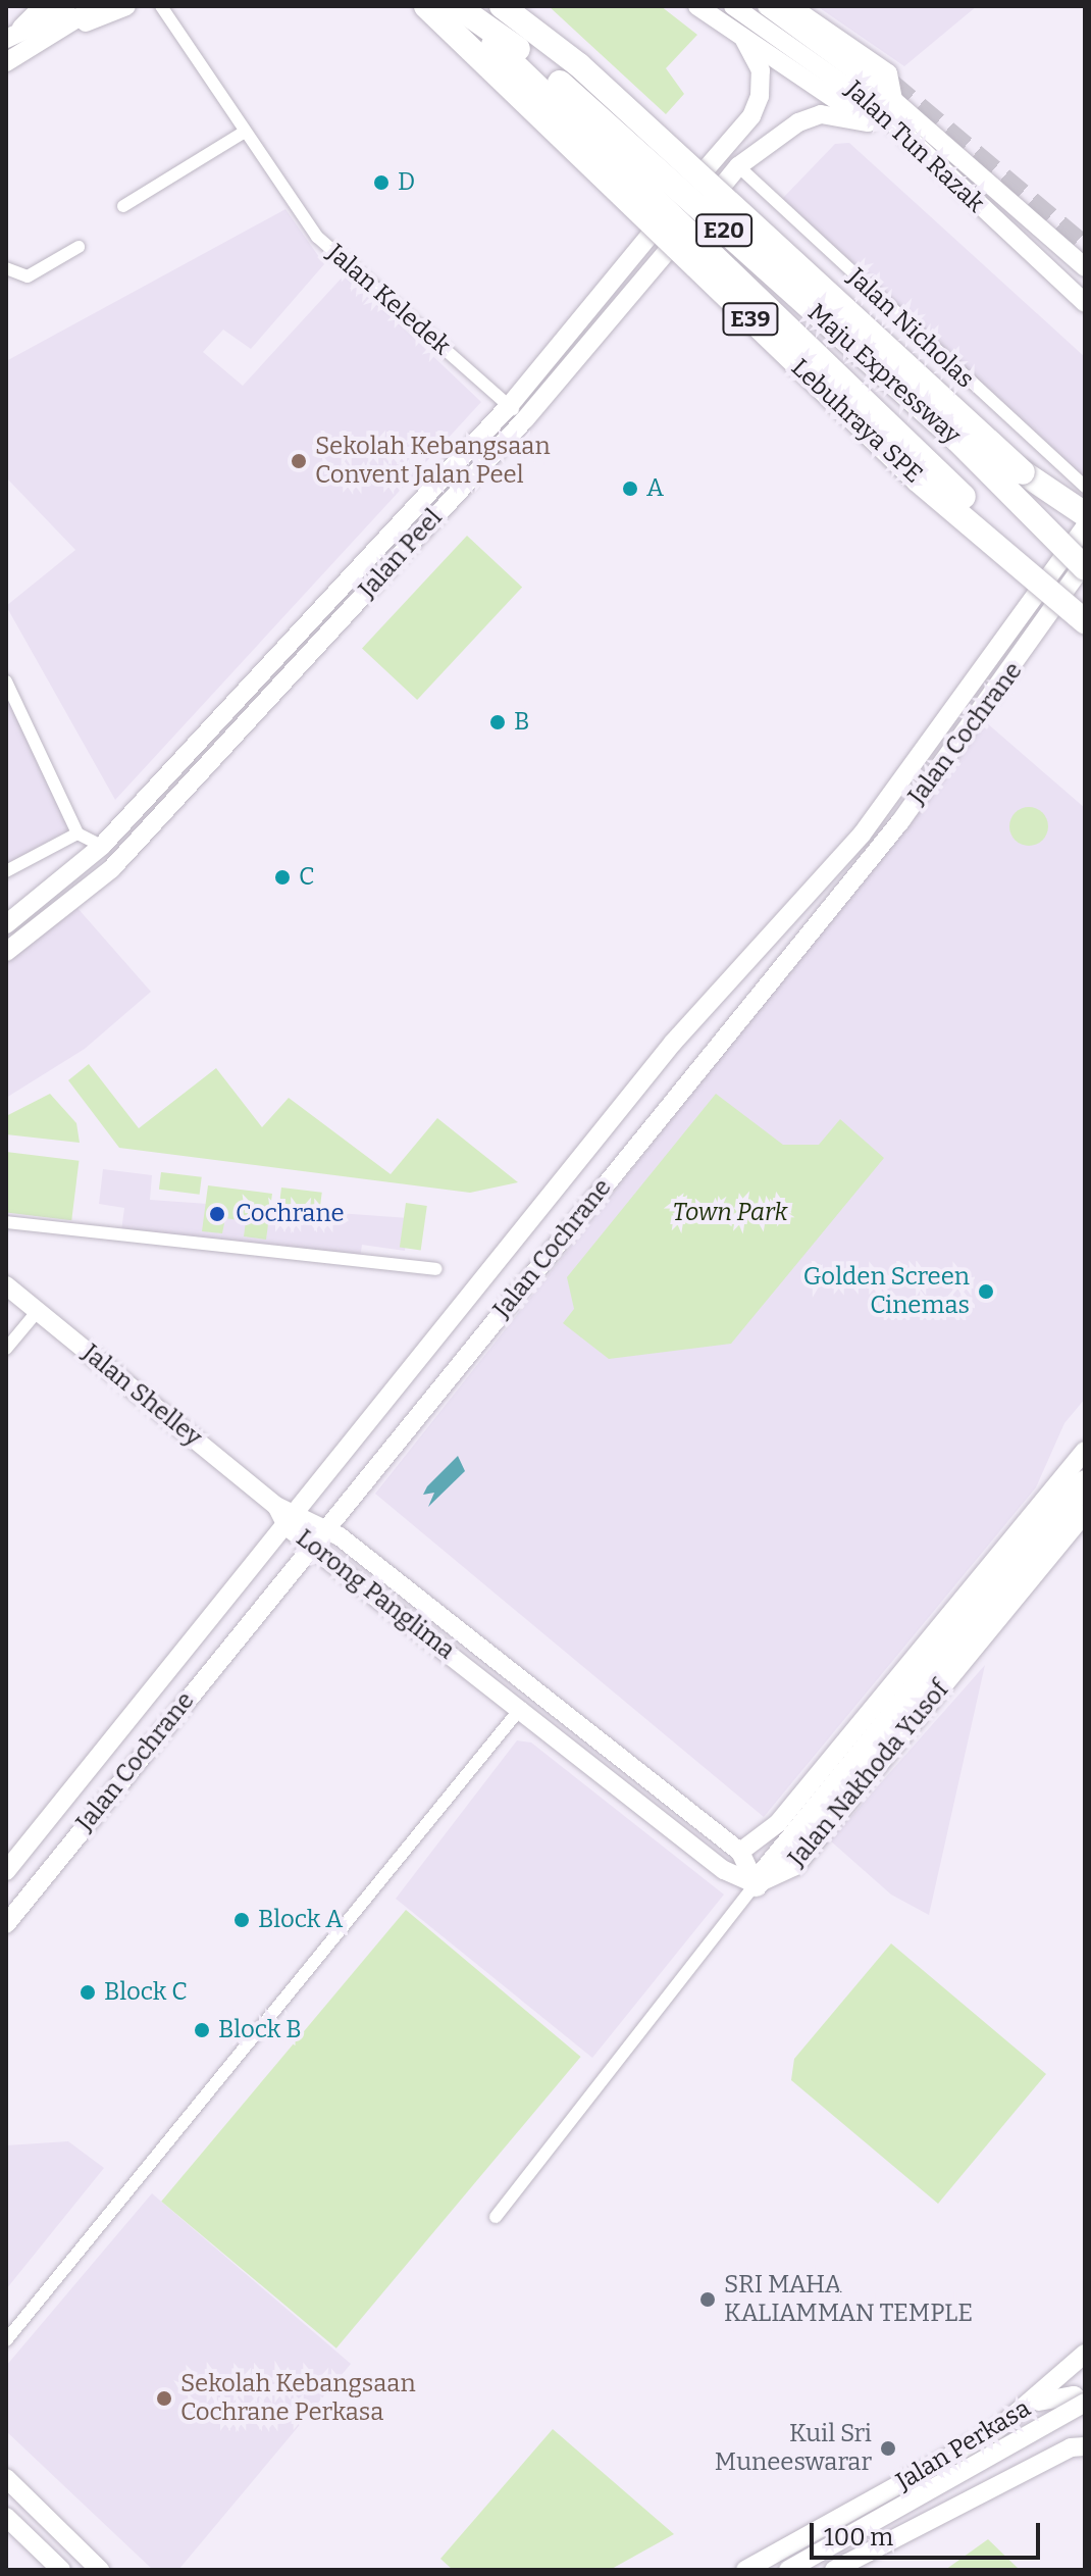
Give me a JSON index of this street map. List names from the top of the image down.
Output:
{
  "streets": {
    "highway": [
      "E20",
      "E39",
      "Maju Expressway",
      "Lebuhraya SPE"
    ],
    "street": [
      "Jalan Tun Razak",
      "Jalan Keledek",
      "Jalan Nicholas",
      "Jalan Peel",
      "Jalan Cochrane",
      "Jalan Shelley",
      "Lorong Panglima",
      "Jalan Nakhoda Yusof",
      "Jalan Perkasa"
    ]
  },
  "crossings": [
    ["Jalan Tun Razak", "Jalan Peel"],
    ["Jalan Keledek", "Jalan Peel"],
    ["Jalan Nicholas", "Jalan Peel"],
    ["Maju Expressway", "Jalan Cochrane"],
    ["Jalan Cochrane", "Lorong Panglima"],
    ["Jalan Shelley", "Lorong Panglima"],
    ["Lorong Panglima", "Jalan Nakhoda Yusof"]
  ],
  "parks": ["Town Park"],
  "places": [
    "D",
    "Sekolah Kebangsaan Convent Jalan Peel",
    "A",
    "B",
    "C",
    "Cochrane",
    "Golden Screen Cinemas",
    "Block A",
    "Block C",
    "Block B",
    "SRI MAHA KALIAMMAN TEMPLE",
    "Sekolah Kebangsaan Cochrane Perkasa",
    "Kuil Sri Muneeswarar"
  ],
  "scale_bar": "100 m"
}
